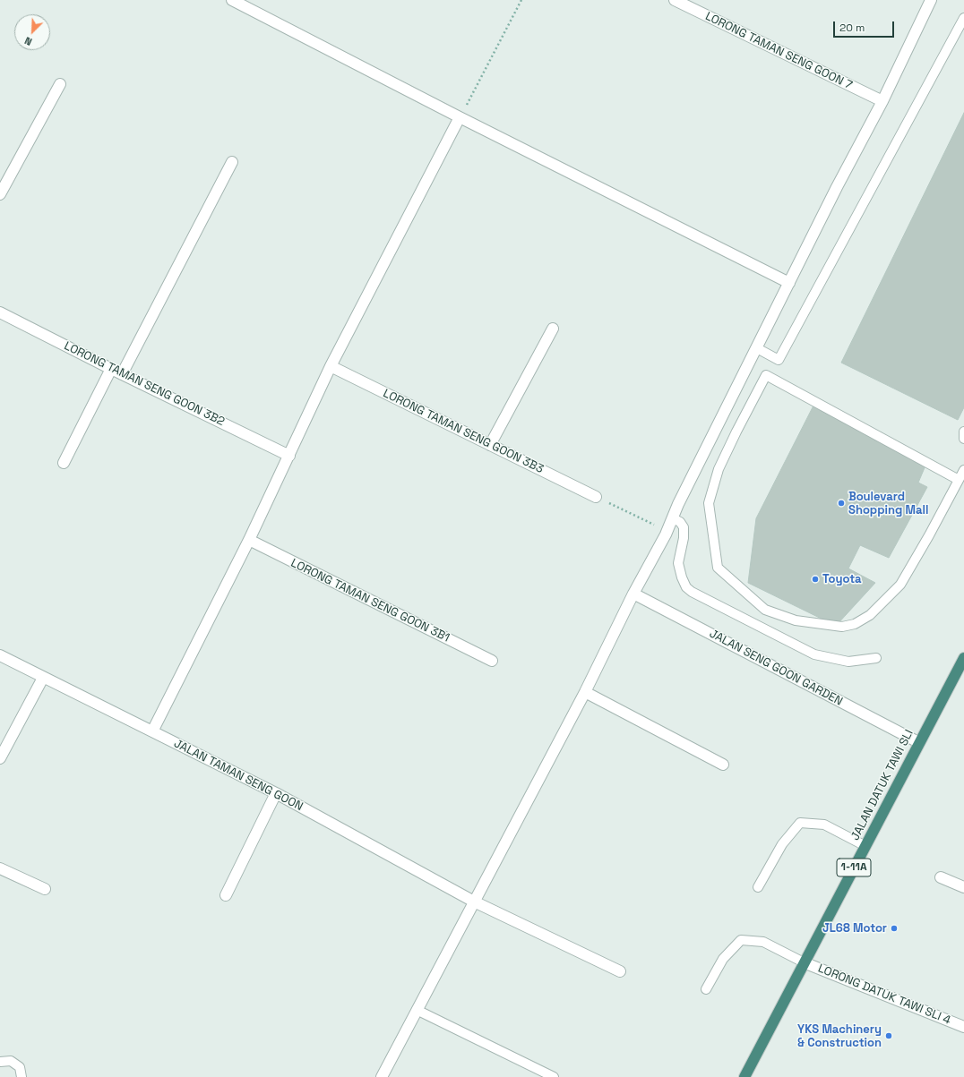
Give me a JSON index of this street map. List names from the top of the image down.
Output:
{
  "streets": {
    "highway": ["JALAN DATUK TAWI SLI", "1-11A"],
    "street": [
      "LORONG TAMAN SENG GOON 7",
      "LORONG TAMAN SENG GOON 3B2",
      "LORONG TAMAN SENG GOON 3B3",
      "LORONG TAMAN SENG GOON 3B1",
      "JALAN SENG GOON GARDEN",
      "JALAN TAMAN SENG GOON",
      "LORONG DATUK TAWI SLI 4"
    ]
  },
  "crossings": [
    ["JALAN SENG GOON GARDEN", "JALAN DATUK TAWI SLI"],
    ["JALAN DATUK TAWI SLI", "LORONG DATUK TAWI SLI 4"]
  ],
  "places": [
    "Boulevard Shopping Mall",
    "Toyota",
    "JL68 Motor",
    "YKS Machinery & Construction"
  ],
  "scale_bar": "20 m",
  "north": "bottom left"
}
